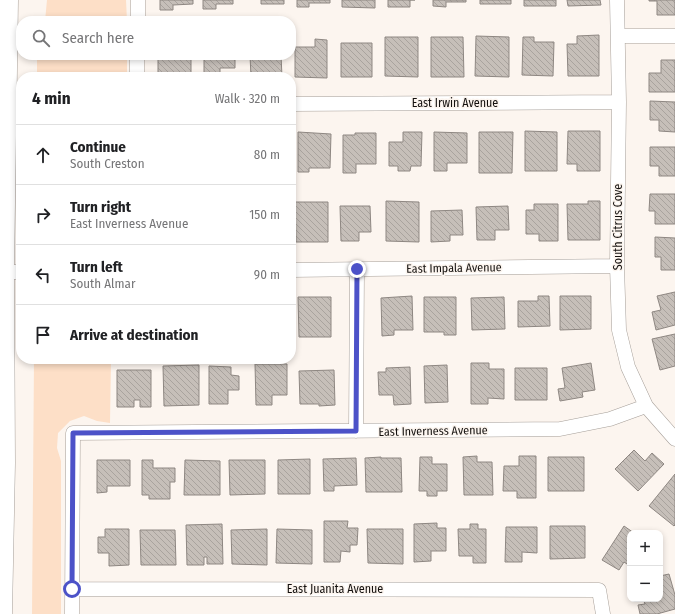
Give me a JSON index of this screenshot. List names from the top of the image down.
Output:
{
  "streets": {
    "street": [
      "East Irwin Avenue",
      "South Citrus Cove",
      "East Impala Avenue",
      "East Inverness Avenue",
      "East Juanita Avenue"
    ]
  },
  "crossings": [
    ["East Irwin Avenue", "South Citrus Cove"],
    ["South Citrus Cove", "East Impala Avenue"],
    ["South Citrus Cove", "East Inverness Avenue"],
    ["East Inverness Avenue", "East Juanita Avenue"]
  ],
  "page": {
    "search": "Search here",
    "heading": ["4 min", "Walk · 320 m"],
    "list": [
      ["Continue", "South Creston", "80 m"],
      ["Turn right", "East Inverness Avenue", "150 m"],
      ["Turn left", "South Almar", "90 m"],
      "Arrive at destination"
    ],
    "map_buttons": ["+", "−"]
  }
}
